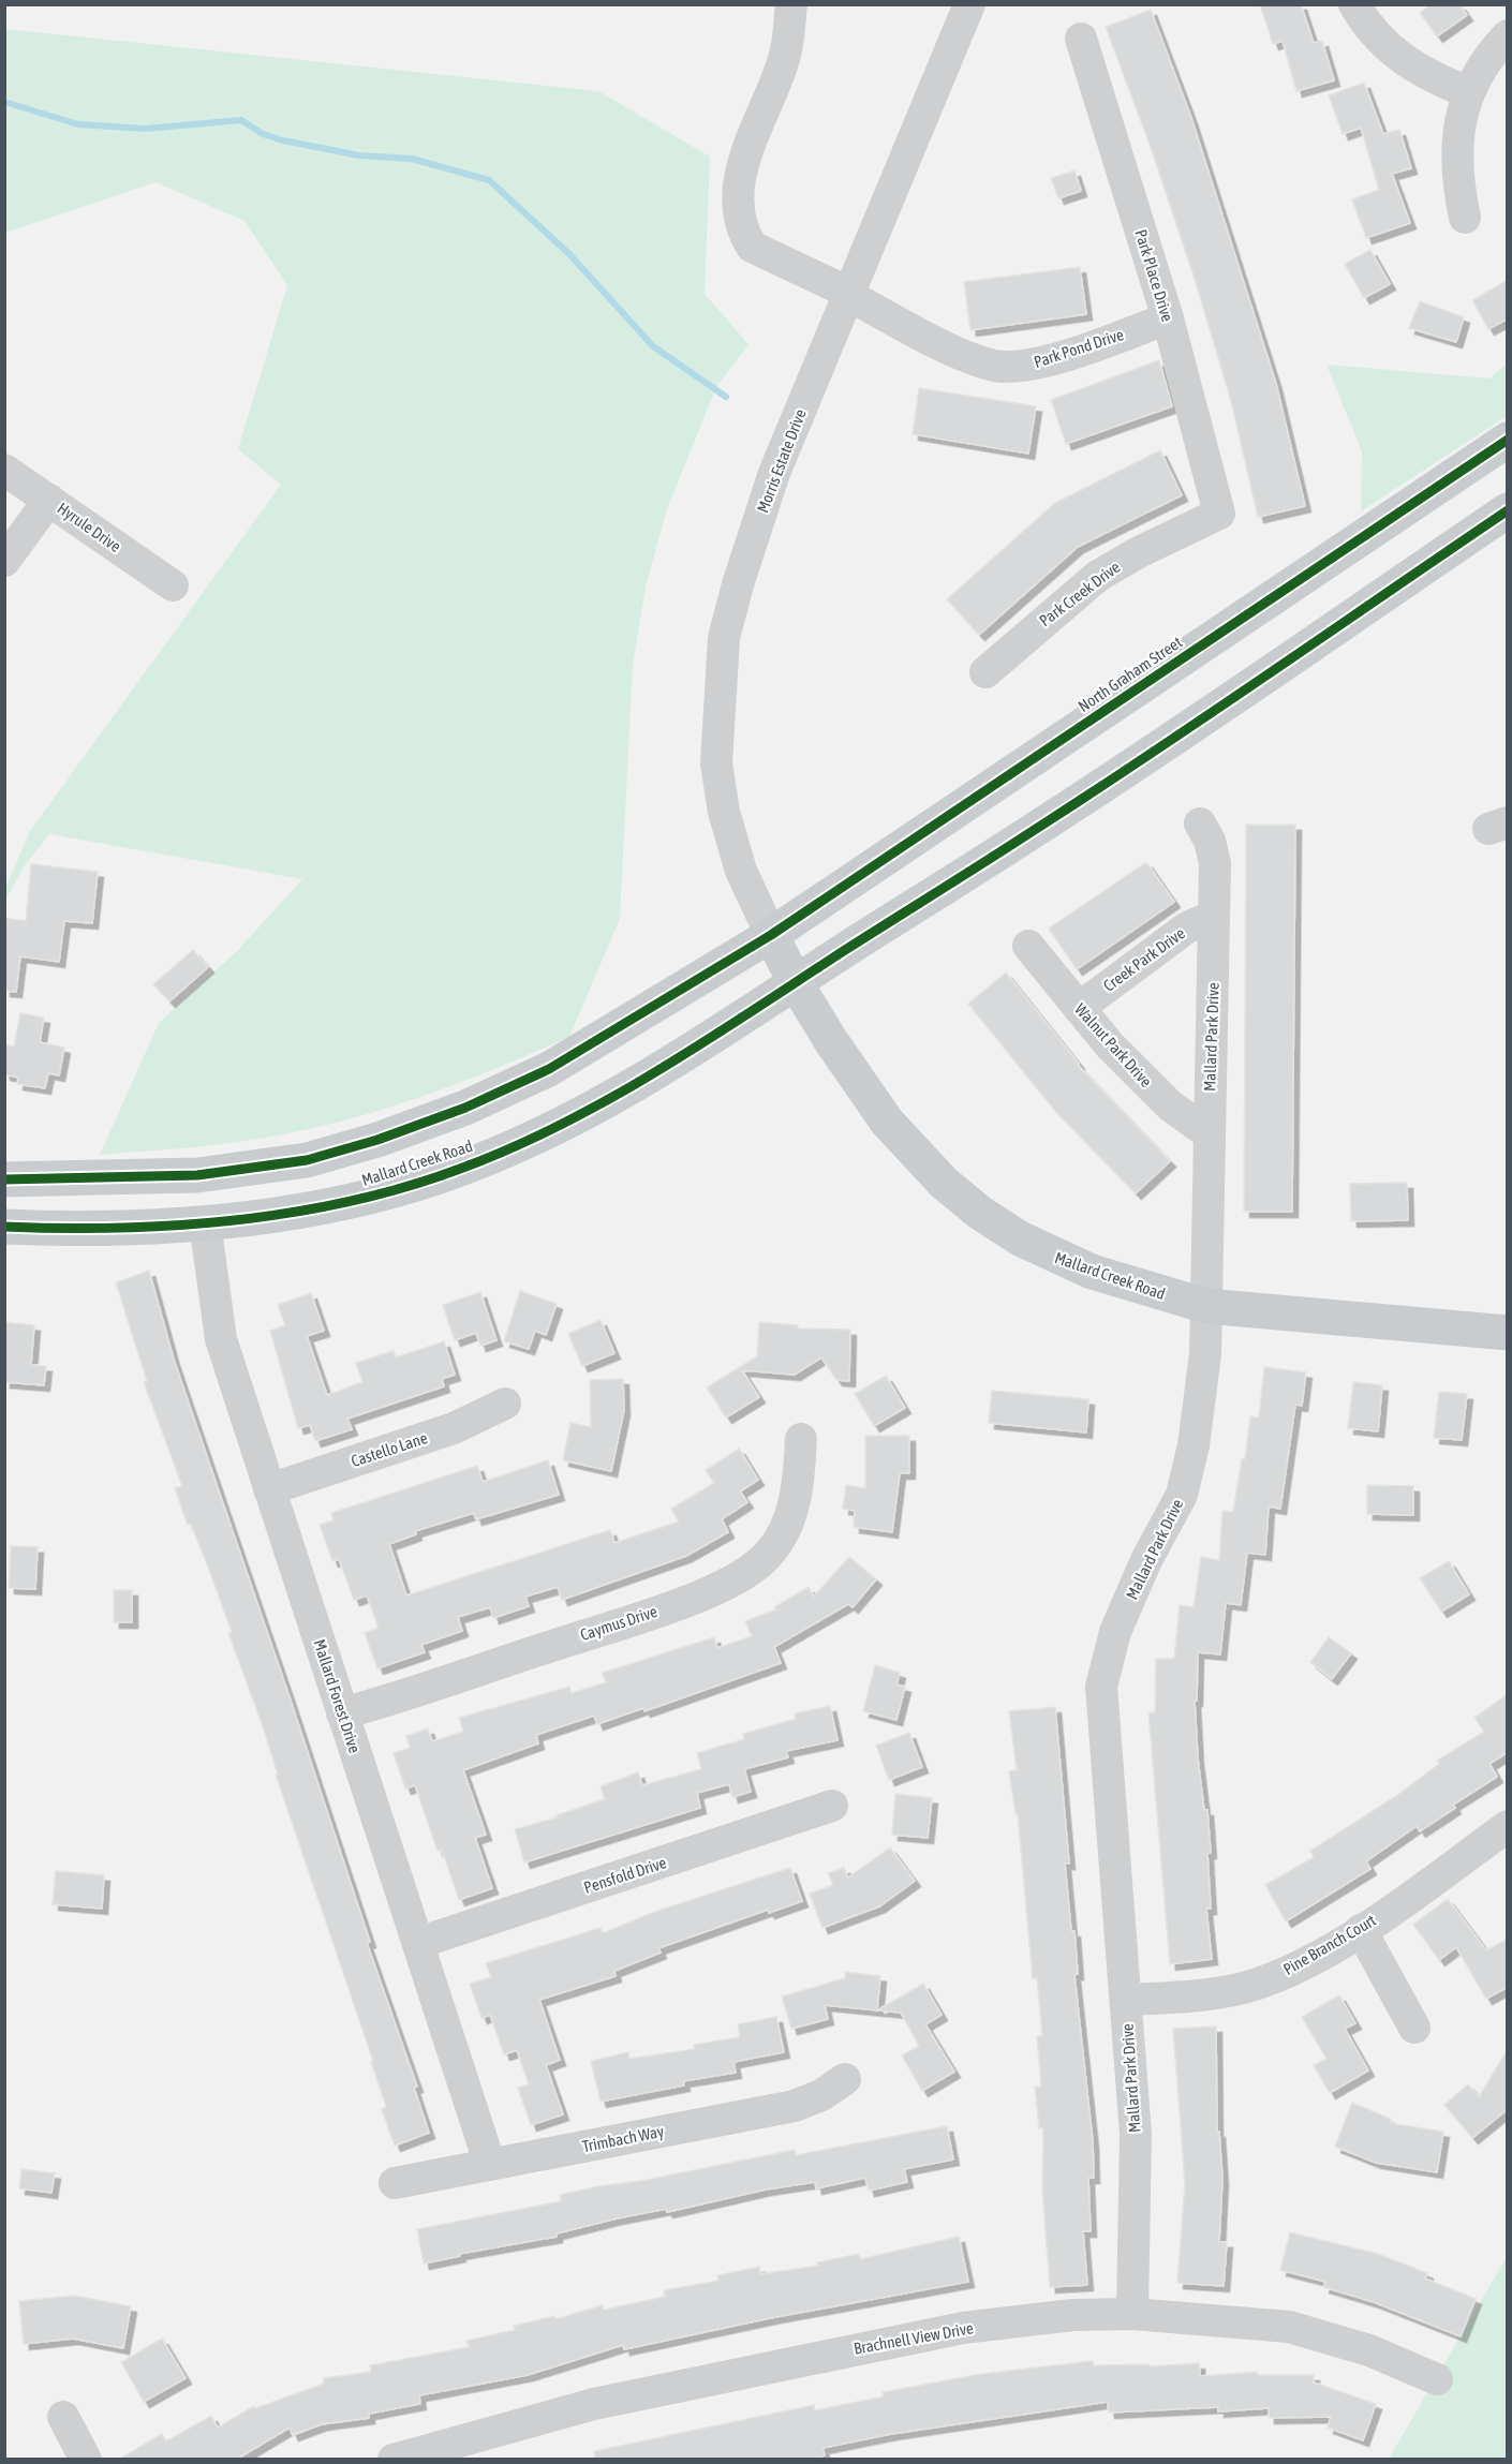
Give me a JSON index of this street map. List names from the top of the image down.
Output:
{
  "streets": {
    "main road": ["North Graham Street", "Mallard Creek Road"],
    "street": [
      "Park Place Drive",
      "Park Pond Drive",
      "Morris Estate Drive",
      "Hyrule Drive",
      "Park Creek Drive",
      "Creek Park Drive",
      "Mallard Park Drive",
      "Walnut Park Drive",
      "Castello Lane",
      "Caymus Drive",
      "Mallard Forest Drive",
      "Pensfold Drive",
      "Pine Branch Court",
      "Trimbach Way",
      "Brachnell View Drive"
    ]
  },
  "crossings": [
    ["Park Place Drive", "Park Pond Drive"],
    ["Park Place Drive", "Park Creek Drive"],
    ["Park Pond Drive", "Morris Estate Drive"],
    ["Morris Estate Drive", "North Graham Street"],
    ["Morris Estate Drive", "Mallard Creek Road"],
    ["North Graham Street", "Mallard Creek Road"],
    ["Creek Park Drive", "Mallard Park Drive"],
    ["Creek Park Drive", "Walnut Park Drive"],
    ["Mallard Park Drive", "Walnut Park Drive"],
    ["Mallard Park Drive", "Mallard Creek Road"],
    ["Mallard Park Drive", "Pine Branch Court"],
    ["Mallard Park Drive", "Brachnell View Drive"],
    ["Mallard Creek Road", "Mallard Forest Drive"],
    ["Castello Lane", "Mallard Forest Drive"],
    ["Caymus Drive", "Mallard Forest Drive"],
    ["Mallard Forest Drive", "Pensfold Drive"],
    ["Mallard Forest Drive", "Trimbach Way"]
  ]
}
